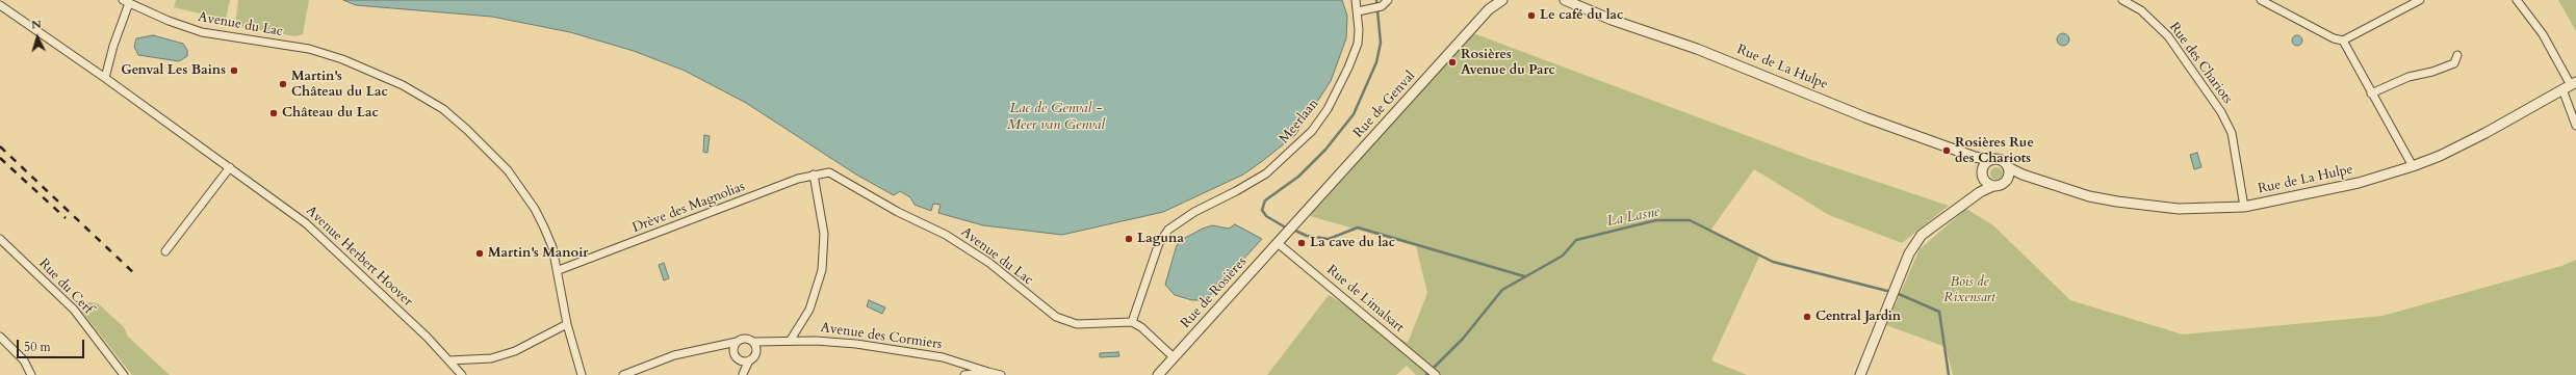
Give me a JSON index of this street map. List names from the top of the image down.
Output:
{
  "streets": {
    "street": [
      "Avenue du Lac",
      "Rue des Chariots",
      "Rue de La Hulpe",
      "Rue de Genval",
      "Meerlaan",
      "Drève des Magnolias",
      "Avenue Herbert Hoover",
      "Rue du Cerf",
      "Rue de Rosières",
      "Rue de Limalsart",
      "Avenue des Cormiers"
    ]
  },
  "crossings": [
    ["Avenue du Lac", "Meerlaan"],
    ["Avenue du Lac", "Drève des Magnolias"],
    ["Rue des Chariots", "Rue de La Hulpe"],
    ["Rue de Genval", "Rue de Rosières"],
    ["Rue de Rosières", "Rue de Limalsart"]
  ],
  "water": ["Lac de Genval - Meer van Genval", "La Lasne"],
  "parks": ["Bois de Rixensart"],
  "places": [
    "Le café du lac",
    "Rosières Avenue du Parc",
    "Genval Les Bains",
    "Martin's Château du Lac",
    "Château du Lac",
    "Rosières Rue des Chariots",
    "Laguna",
    "La cave du lac",
    "Martin's Manoir",
    "Central Jardin"
  ],
  "scale_bar": "50 m",
  "north": "top"
}
